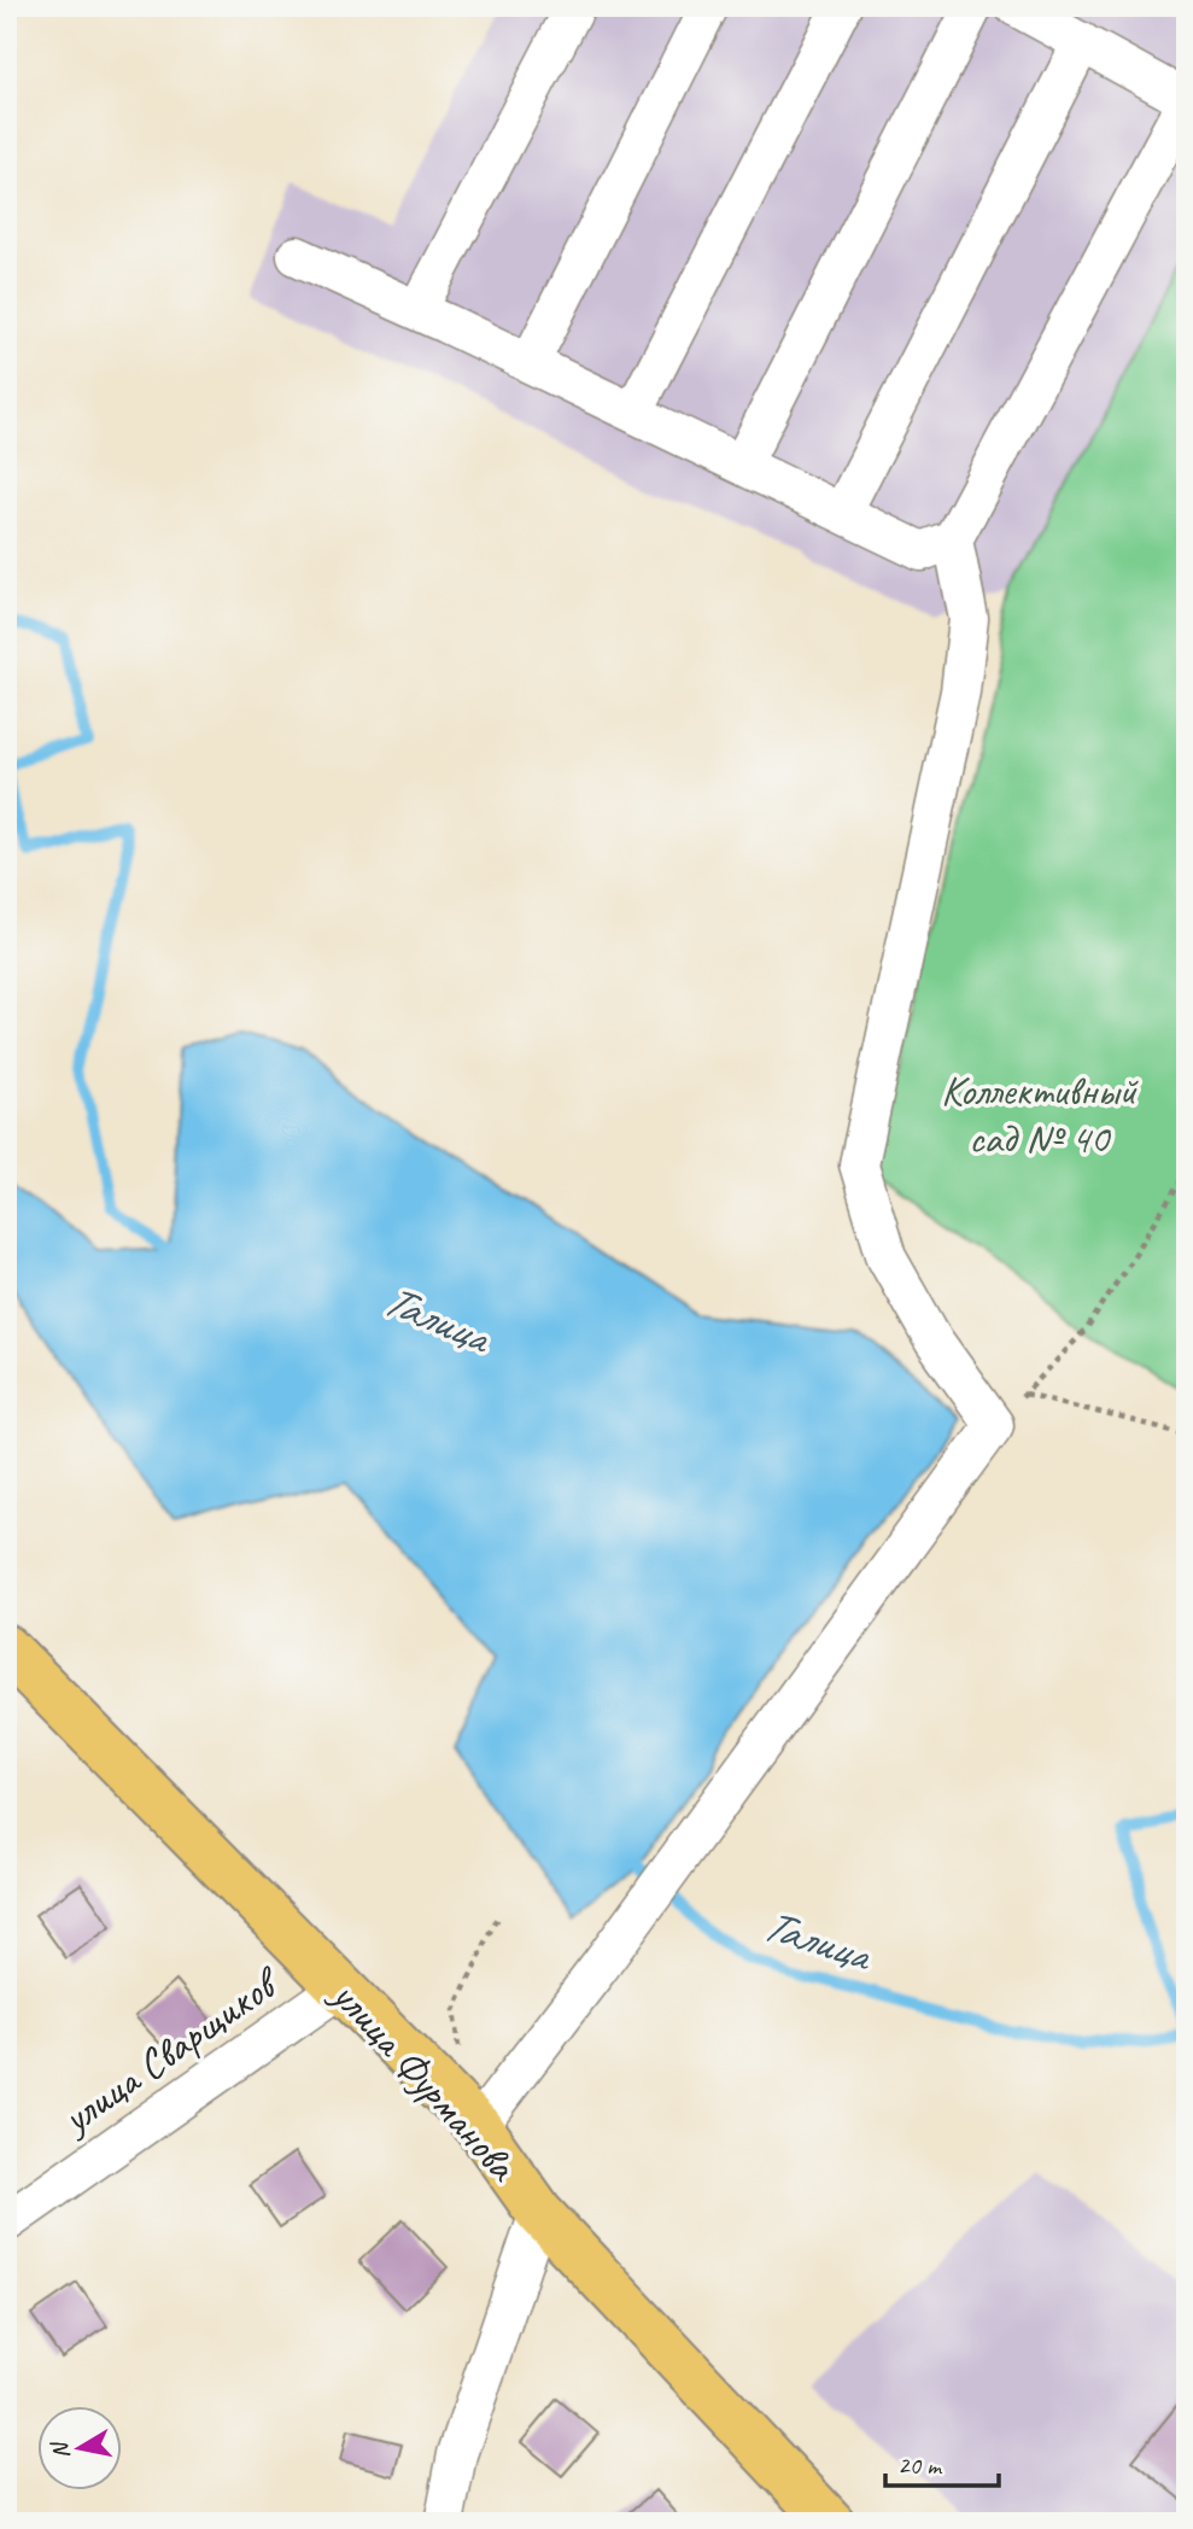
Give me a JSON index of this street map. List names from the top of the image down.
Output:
{
  "streets": {
    "main road": ["улица Фурманова"],
    "street": ["улица Сварщиков"]
  },
  "crossings": [
    ["улица Сварщиков", "улица Фурманова"]
  ],
  "water": ["Талица"],
  "parks": ["Коллективный сад № 40"],
  "scale_bar": "20 m",
  "north": "left"
}
